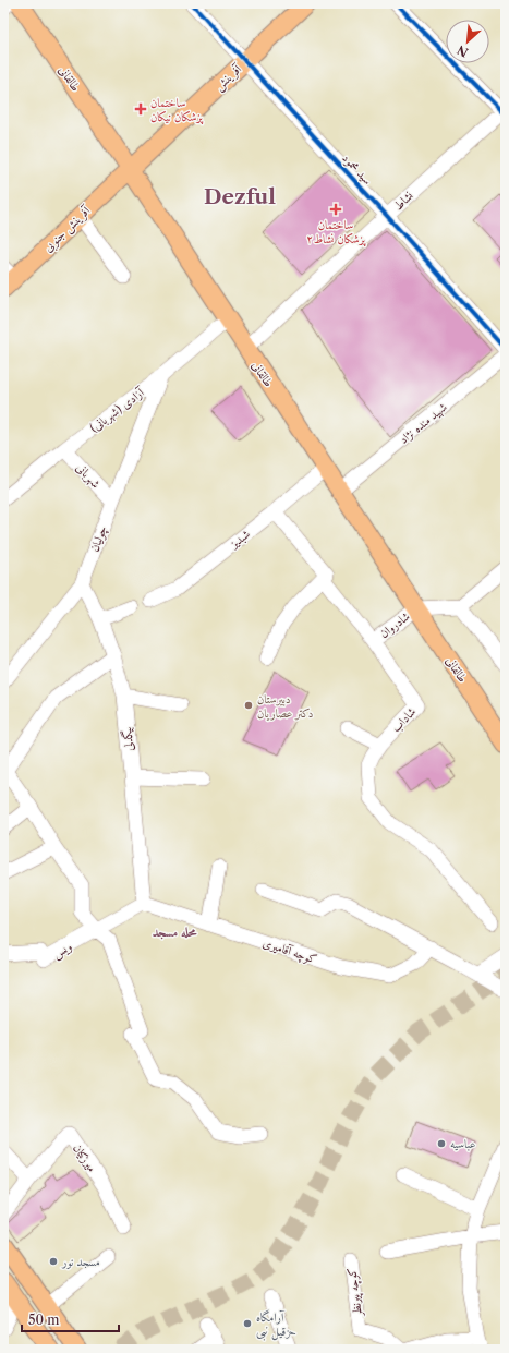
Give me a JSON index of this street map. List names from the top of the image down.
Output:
{
  "streets": {
    "main road": ["آفرینش", "طالقانی", "آفرینش جنوبی"],
    "street": [
      "سید محمود",
      "نشاط",
      "آزادی (شهربانی)",
      "شهید منده نژاد",
      "شهربانی",
      "چولیان",
      "شبدیز",
      "شادروان",
      "شاداب",
      "بیگدلی",
      "ویس",
      "کوچه آقامیری",
      "میرزکیان",
      "کوچه پیرنظر"
    ]
  },
  "crossings": [
    ["آفرینش", "طالقانی"],
    ["آفرینش", "سید محمود"],
    ["آفرینش", "آفرینش جنوبی"],
    ["طالقانی", "نشاط"],
    ["طالقانی", "آفرینش جنوبی"],
    ["طالقانی", "آزادی (شهربانی)"],
    ["طالقانی", "شهید منده نژاد"],
    ["طالقانی", "شبدیز"],
    ["طالقانی", "شادروان"],
    ["سید محمود", "نشاط"],
    ["آزادی (شهربانی)", "شهربانی"],
    ["آزادی (شهربانی)", "چولیان"],
    ["شهربانی", "چولیان"],
    ["چولیان", "بیگدلی"],
    ["شبدیز", "شاداب"],
    ["شادروان", "شاداب"],
    ["بیگدلی", "کوچه آقامیری"]
  ],
  "districts": ["Dezful", "محله مسجد"],
  "places": {
    "health": ["ساختمان پزشکان نیکان", "ساختمان پزشکان نشاط۲"],
    "other": [
      "دبیرستان دکتر عصاریان",
      "عباسیه",
      "مسجد نور",
      "آرامگاه حزقیل نبی"
    ]
  },
  "scale_bar": "50 m",
  "north": "bottom left"
}
